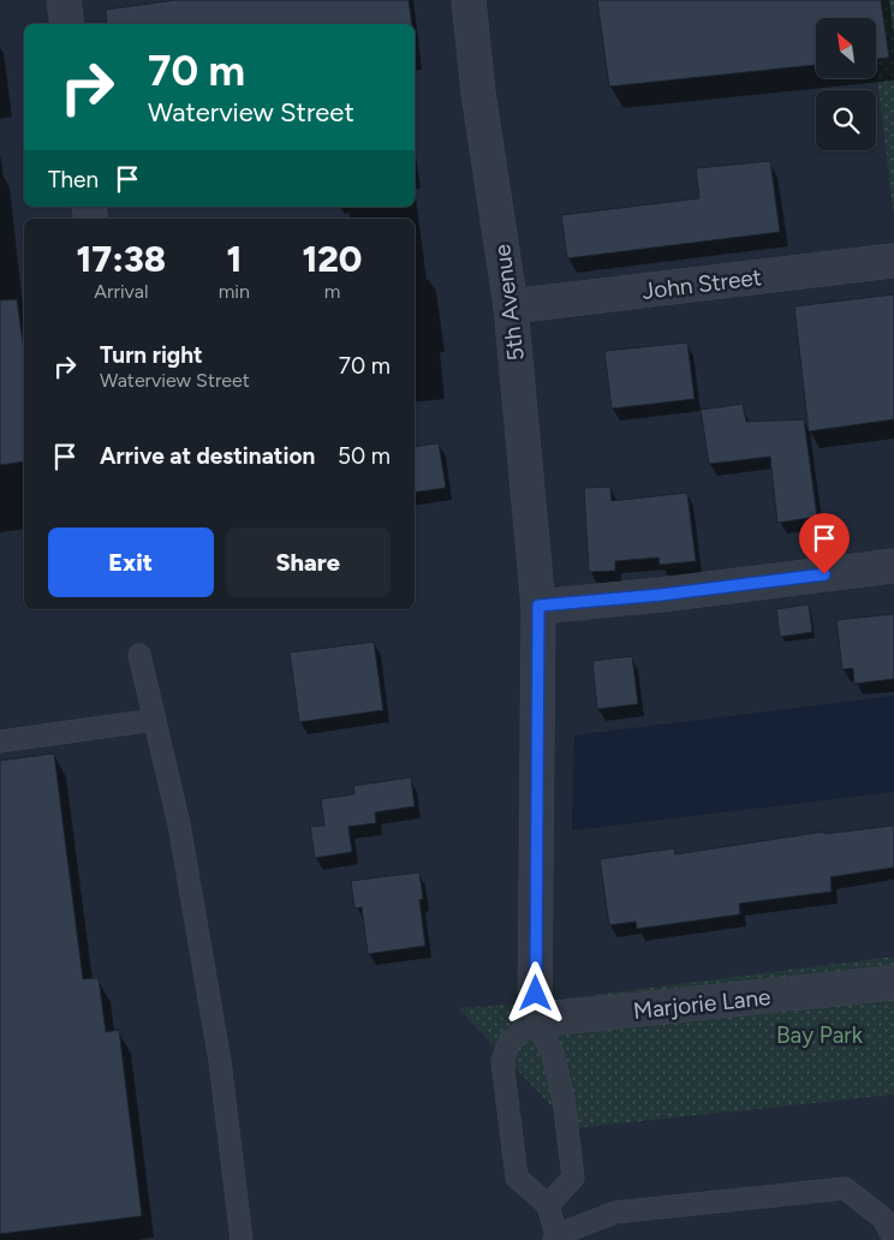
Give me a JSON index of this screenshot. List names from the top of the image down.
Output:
{
  "streets": {
    "street": ["John Street", "5th Avenue", "Marjorie Lane"]
  },
  "crossings": [
    ["John Street", "5th Avenue"],
    ["5th Avenue", "Marjorie Lane"]
  ],
  "parks": ["Bay Park"],
  "north": "top left",
  "page": {
    "turn": ["70 m", "Waterview Street"],
    "then": "Then",
    "eta": [
      "17:38",
      "Arrival",
      "1",
      "min",
      "120",
      "m"
    ],
    "list": [
      {
        "name": "Turn right",
        "note": "Waterview Street",
        "value": "70 m"
      },
      {
        "name": "Arrive at destination",
        "value": "50 m"
      }
    ],
    "buttons": ["Exit", "Share"]
  }
}
